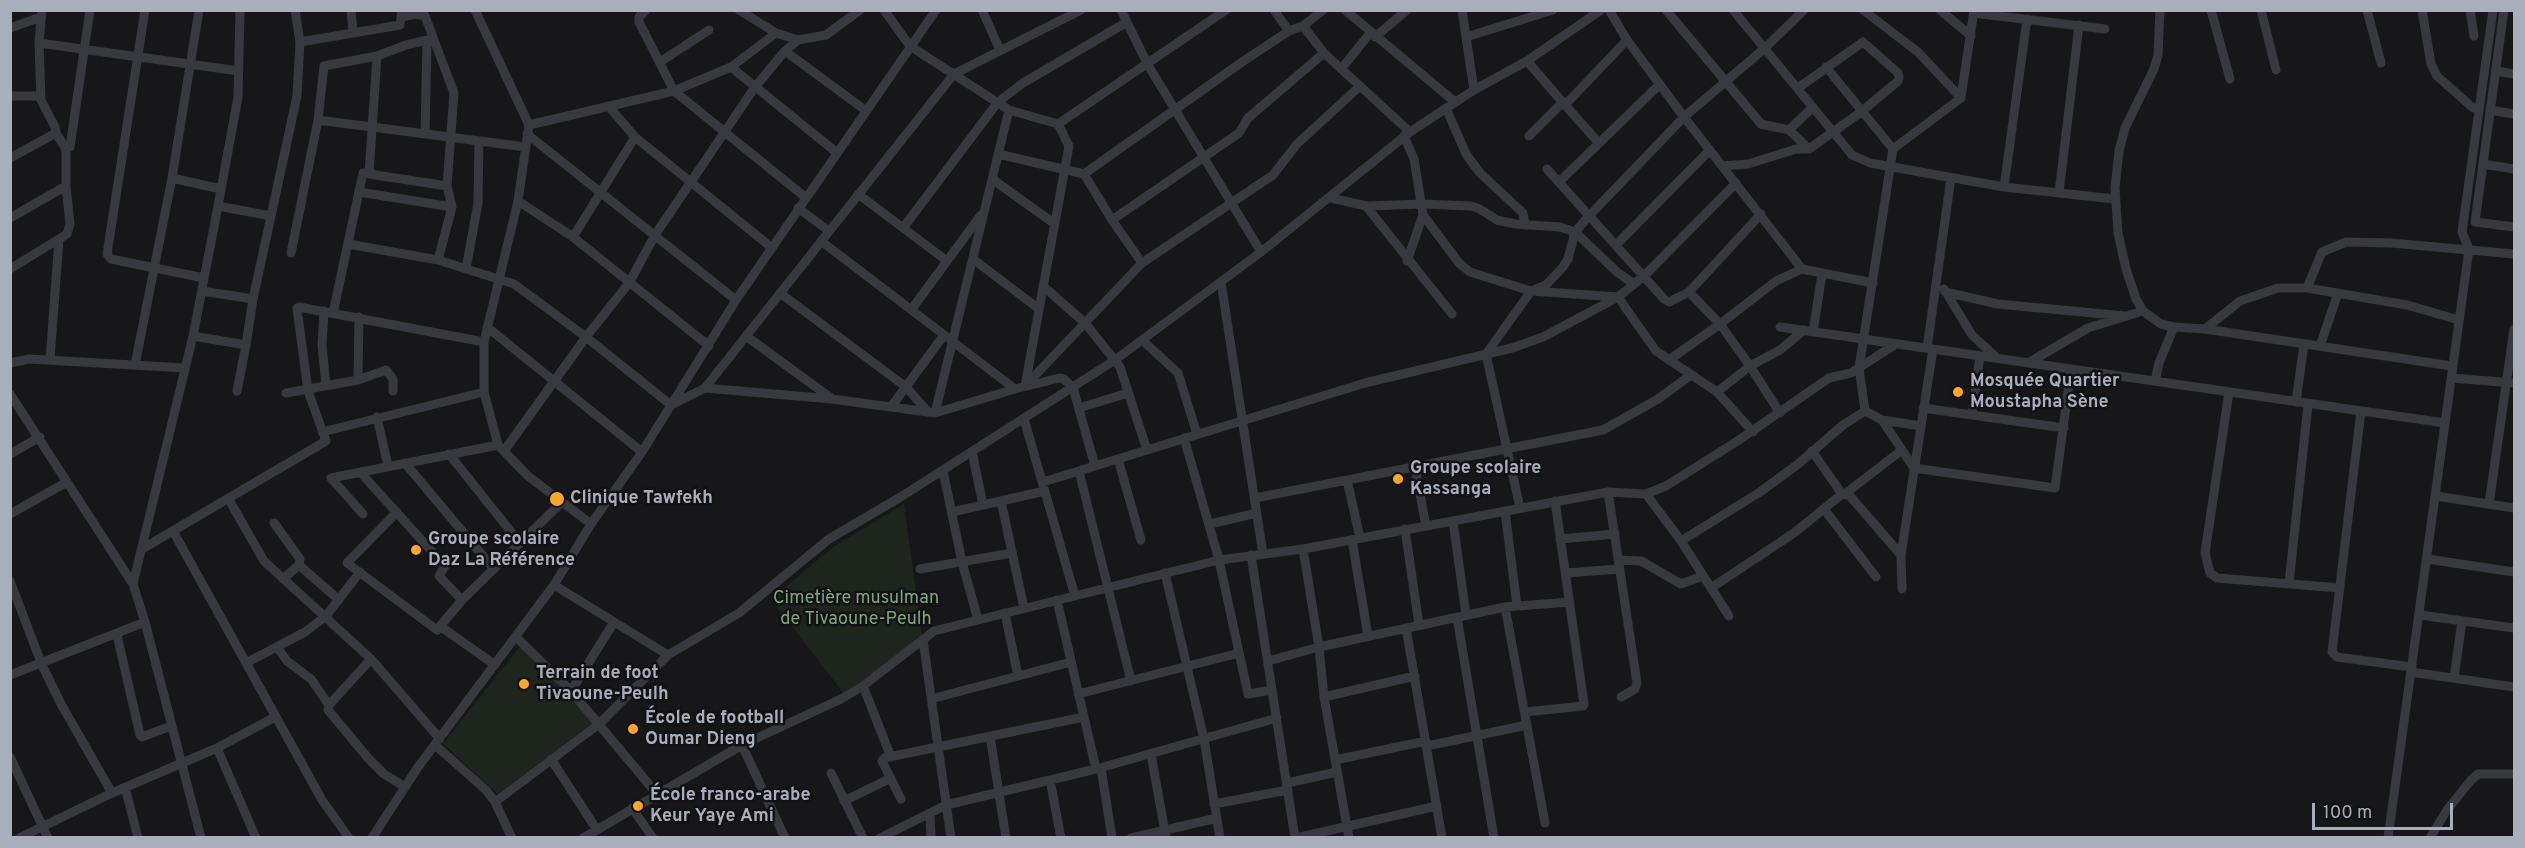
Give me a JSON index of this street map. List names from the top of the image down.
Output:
{
  "parks": ["Cimetière musulman de Tivaoune-Peulh"],
  "places": [
    "Mosquée Quartier Moustapha Sène",
    "Groupe scolaire Kassanga",
    "Clinique Tawfekh",
    "Groupe scolaire Daz La Référence",
    "Terrain de foot Tivaoune-Peulh",
    "École de football Oumar Dieng",
    "École franco-arabe Keur Yaye Ami"
  ],
  "scale_bar": "100 m"
}
